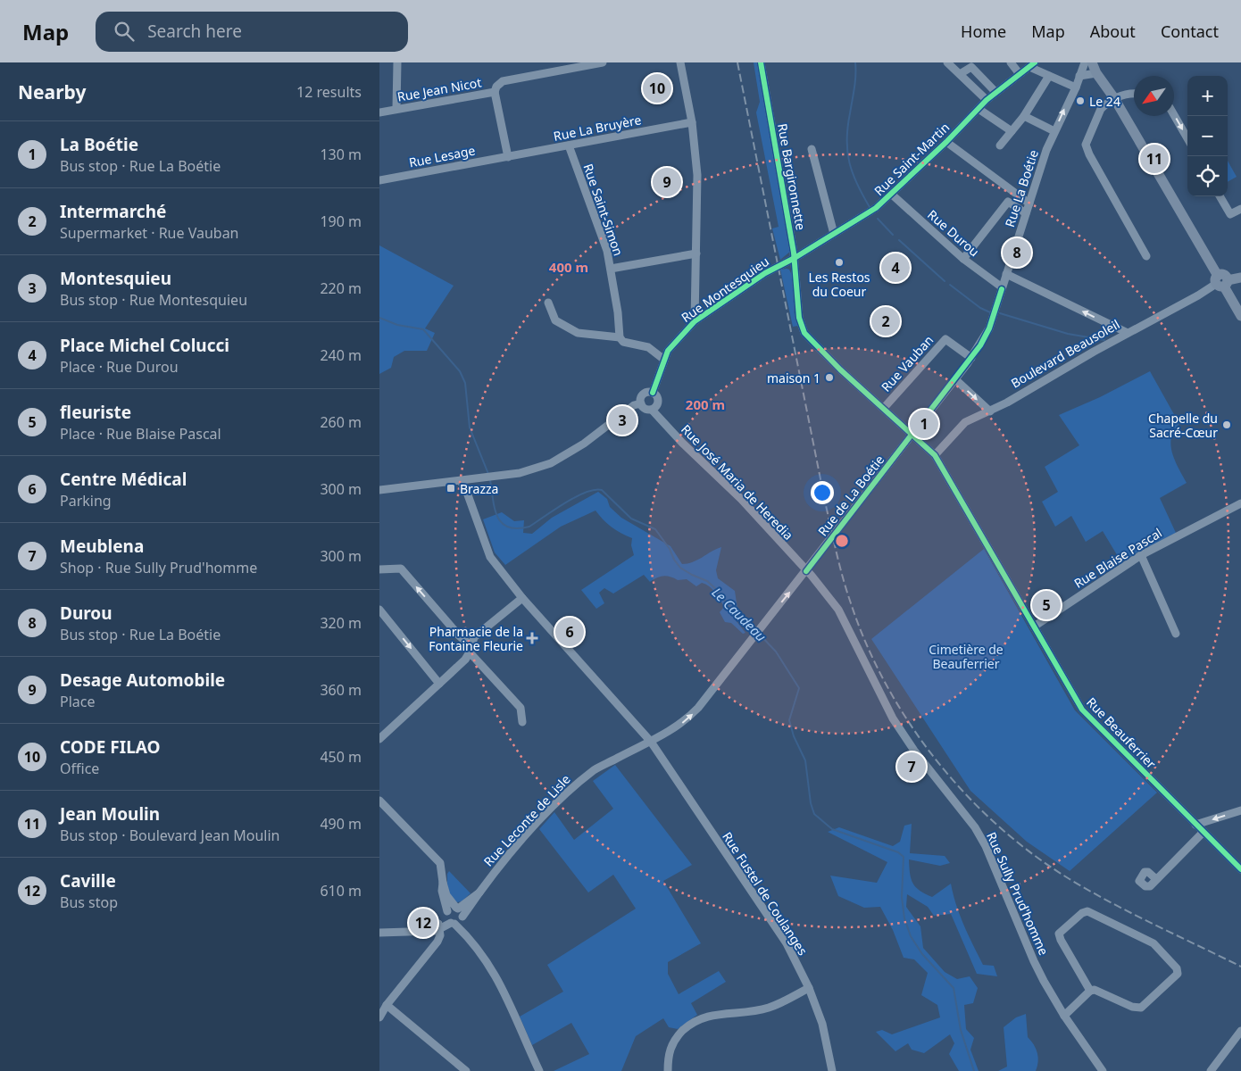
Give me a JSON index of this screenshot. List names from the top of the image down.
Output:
{
  "streets": {
    "main road": ["Boulevard Beausoleil"],
    "street": [
      "Rue Jean Nicot",
      "Rue La Bruyère",
      "Rue Lesage",
      "Rue Saint-Martin",
      "Rue Bargironnette",
      "Rue La Boétie",
      "Rue Saint-Simon",
      "Rue Durou",
      "Rue Montesquieu",
      "Rue Vauban",
      "Rue José Maria de Heredia",
      "Rue de La Boétie",
      "Rue Blaise Pascal",
      "Rue Beauferrier",
      "Rue Leconte de Lisle",
      "Rue Fustel de Coulanges",
      "Rue Sully Prud'homme"
    ]
  },
  "crossings": [
    ["Rue La Bruyère", "Rue Lesage"],
    ["Rue La Bruyère", "Rue Saint-Simon"],
    ["Rue Saint-Martin", "Rue Bargironnette"],
    ["Rue Saint-Martin", "Rue Durou"],
    ["Rue Saint-Martin", "Rue Montesquieu"],
    ["Rue Bargironnette", "Rue La Boétie"],
    ["Rue Bargironnette", "Rue Montesquieu"],
    ["Rue Bargironnette", "Rue Vauban"],
    ["Rue Bargironnette", "Rue de La Boétie"],
    ["Rue Bargironnette", "Rue Beauferrier"],
    ["Rue La Boétie", "Rue Durou"],
    ["Rue La Boétie", "Rue Vauban"],
    ["Rue La Boétie", "Rue de La Boétie"],
    ["Rue La Boétie", "Rue Beauferrier"],
    ["Rue Montesquieu", "Rue José Maria de Heredia"],
    ["Boulevard Beausoleil", "Rue Beauferrier"],
    ["Rue José Maria de Heredia", "Rue de La Boétie"],
    ["Rue José Maria de Heredia", "Rue Leconte de Lisle"],
    ["Rue José Maria de Heredia", "Rue Sully Prud'homme"],
    ["Rue de La Boétie", "Rue Beauferrier"],
    ["Rue de La Boétie", "Rue Leconte de Lisle"],
    ["Rue de La Boétie", "Rue Sully Prud'homme"],
    ["Rue Blaise Pascal", "Rue Beauferrier"],
    ["Rue Leconte de Lisle", "Rue Fustel de Coulanges"],
    ["Rue Leconte de Lisle", "Rue Sully Prud'homme"]
  ],
  "one_way": ["Rue Leconte de Lisle"],
  "water": ["Le Caudeau"],
  "parks": ["Cimetière de Beauferrier"],
  "places": {
    "other": [
      "Le 24",
      "Les Restos du Coeur",
      "maison 1",
      "Chapelle du Sacré-Cœur"
    ],
    "transit": ["Brazza"],
    "health": ["Pharmacie de la Fontaine Fleurie"]
  },
  "north": "bottom left",
  "page": {
    "header": "Map",
    "search": "Search here",
    "nav": [
      "Home",
      "Map",
      "About",
      "Contact"
    ],
    "heading": ["Nearby", "12 results"],
    "pins": [
      "10",
      "11",
      "9",
      "8",
      "4",
      "2",
      "3",
      "1",
      "5",
      "6",
      "7",
      "12"
    ],
    "map_buttons": ["+", "−"],
    "list": [
      {
        "mark": "1",
        "name": "La Boétie",
        "note": "Bus stop · Rue La Boétie",
        "value": "130 m"
      },
      {
        "mark": "2",
        "name": "Intermarché",
        "note": "Supermarket · Rue Vauban",
        "value": "190 m"
      },
      {
        "mark": "3",
        "name": "Montesquieu",
        "note": "Bus stop · Rue Montesquieu",
        "value": "220 m"
      },
      {
        "mark": "4",
        "name": "Place Michel Colucci",
        "note": "Place · Rue Durou",
        "value": "240 m"
      },
      {
        "mark": "5",
        "name": "fleuriste",
        "note": "Place · Rue Blaise Pascal",
        "value": "260 m"
      },
      {
        "mark": "6",
        "name": "Centre Médical",
        "note": "Parking",
        "value": "300 m"
      },
      {
        "mark": "7",
        "name": "Meublena",
        "note": "Shop · Rue Sully Prud'homme",
        "value": "300 m"
      },
      {
        "mark": "8",
        "name": "Durou",
        "note": "Bus stop · Rue La Boétie",
        "value": "320 m"
      },
      {
        "mark": "9",
        "name": "Desage Automobile",
        "note": "Place",
        "value": "360 m"
      },
      {
        "mark": "10",
        "name": "CODE FILAO",
        "note": "Office",
        "value": "450 m"
      },
      {
        "mark": "11",
        "name": "Jean Moulin",
        "note": "Bus stop · Boulevard Jean Moulin",
        "value": "490 m"
      },
      {
        "mark": "12",
        "name": "Caville",
        "note": "Bus stop",
        "value": "610 m"
      }
    ]
  },
  "rings": ["400 m", "200 m"]
}
